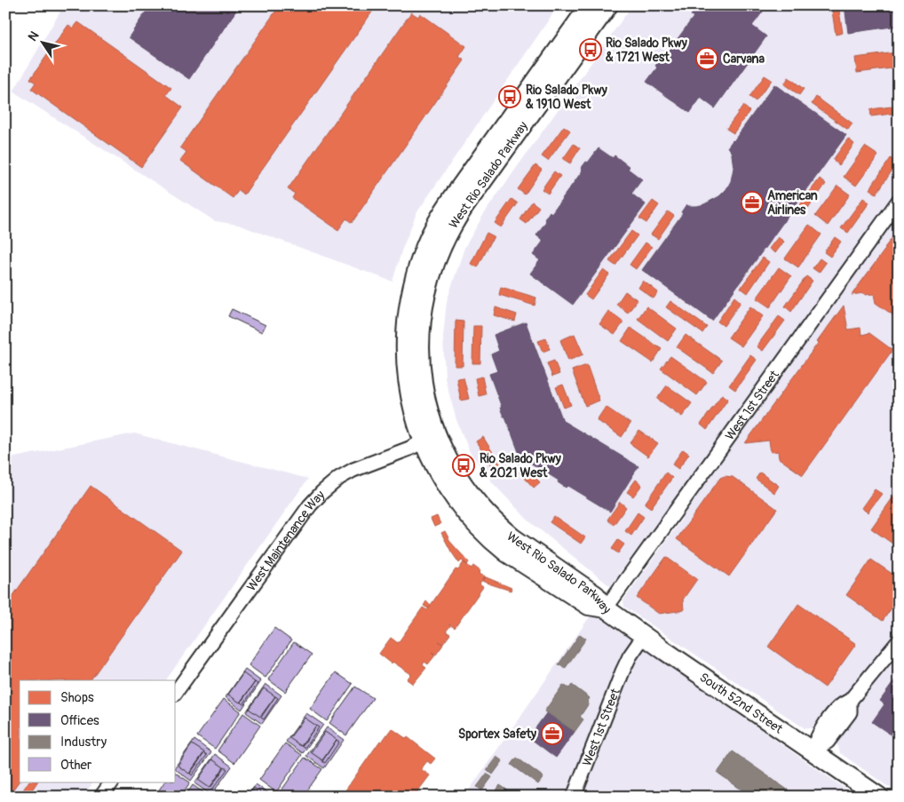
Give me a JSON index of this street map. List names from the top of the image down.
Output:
{
  "streets": {
    "main road": ["West Rio Salado Parkway", "South 52nd Street"],
    "street": ["West 1st Street", "West Maintenance Way"]
  },
  "crossings": [
    ["West Rio Salado Parkway", "West 1st Street"],
    ["West Rio Salado Parkway", "West Maintenance Way"],
    ["West Rio Salado Parkway", "South 52nd Street"],
    ["West 1st Street", "South 52nd Street"]
  ],
  "places": {
    "bus stop": ["Rio Salado Pkwy & 1721 West", "Rio Salado Pkwy & 1910 West", "Rio Salado Pkwy & 2021 West"],
    "office": ["Carvana", "American Airlines", "Sportex Safety"]
  },
  "legend": [
    "Shops",
    "Offices",
    "Industry",
    "Other"
  ],
  "north": "top left"
}
